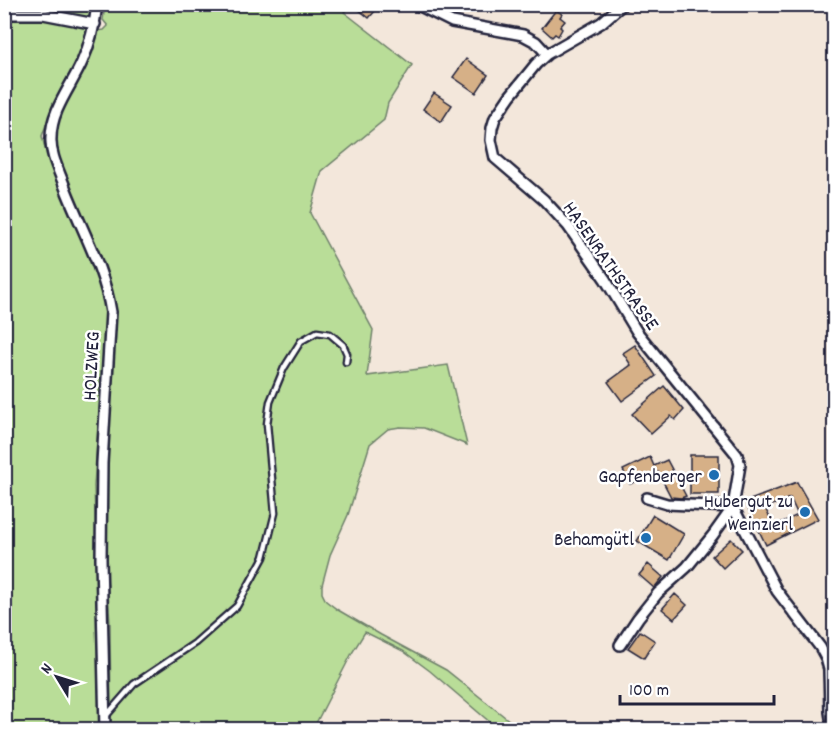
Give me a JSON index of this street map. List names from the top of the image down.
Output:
{
  "streets": {
    "street": ["HASENRATHSTRASSE", "HOLZWEG"]
  },
  "places": ["Gapfenberger", "Hubergut zu Weinzierl", "Behamgütl"],
  "scale_bar": "100 m",
  "north": "top left"
}
